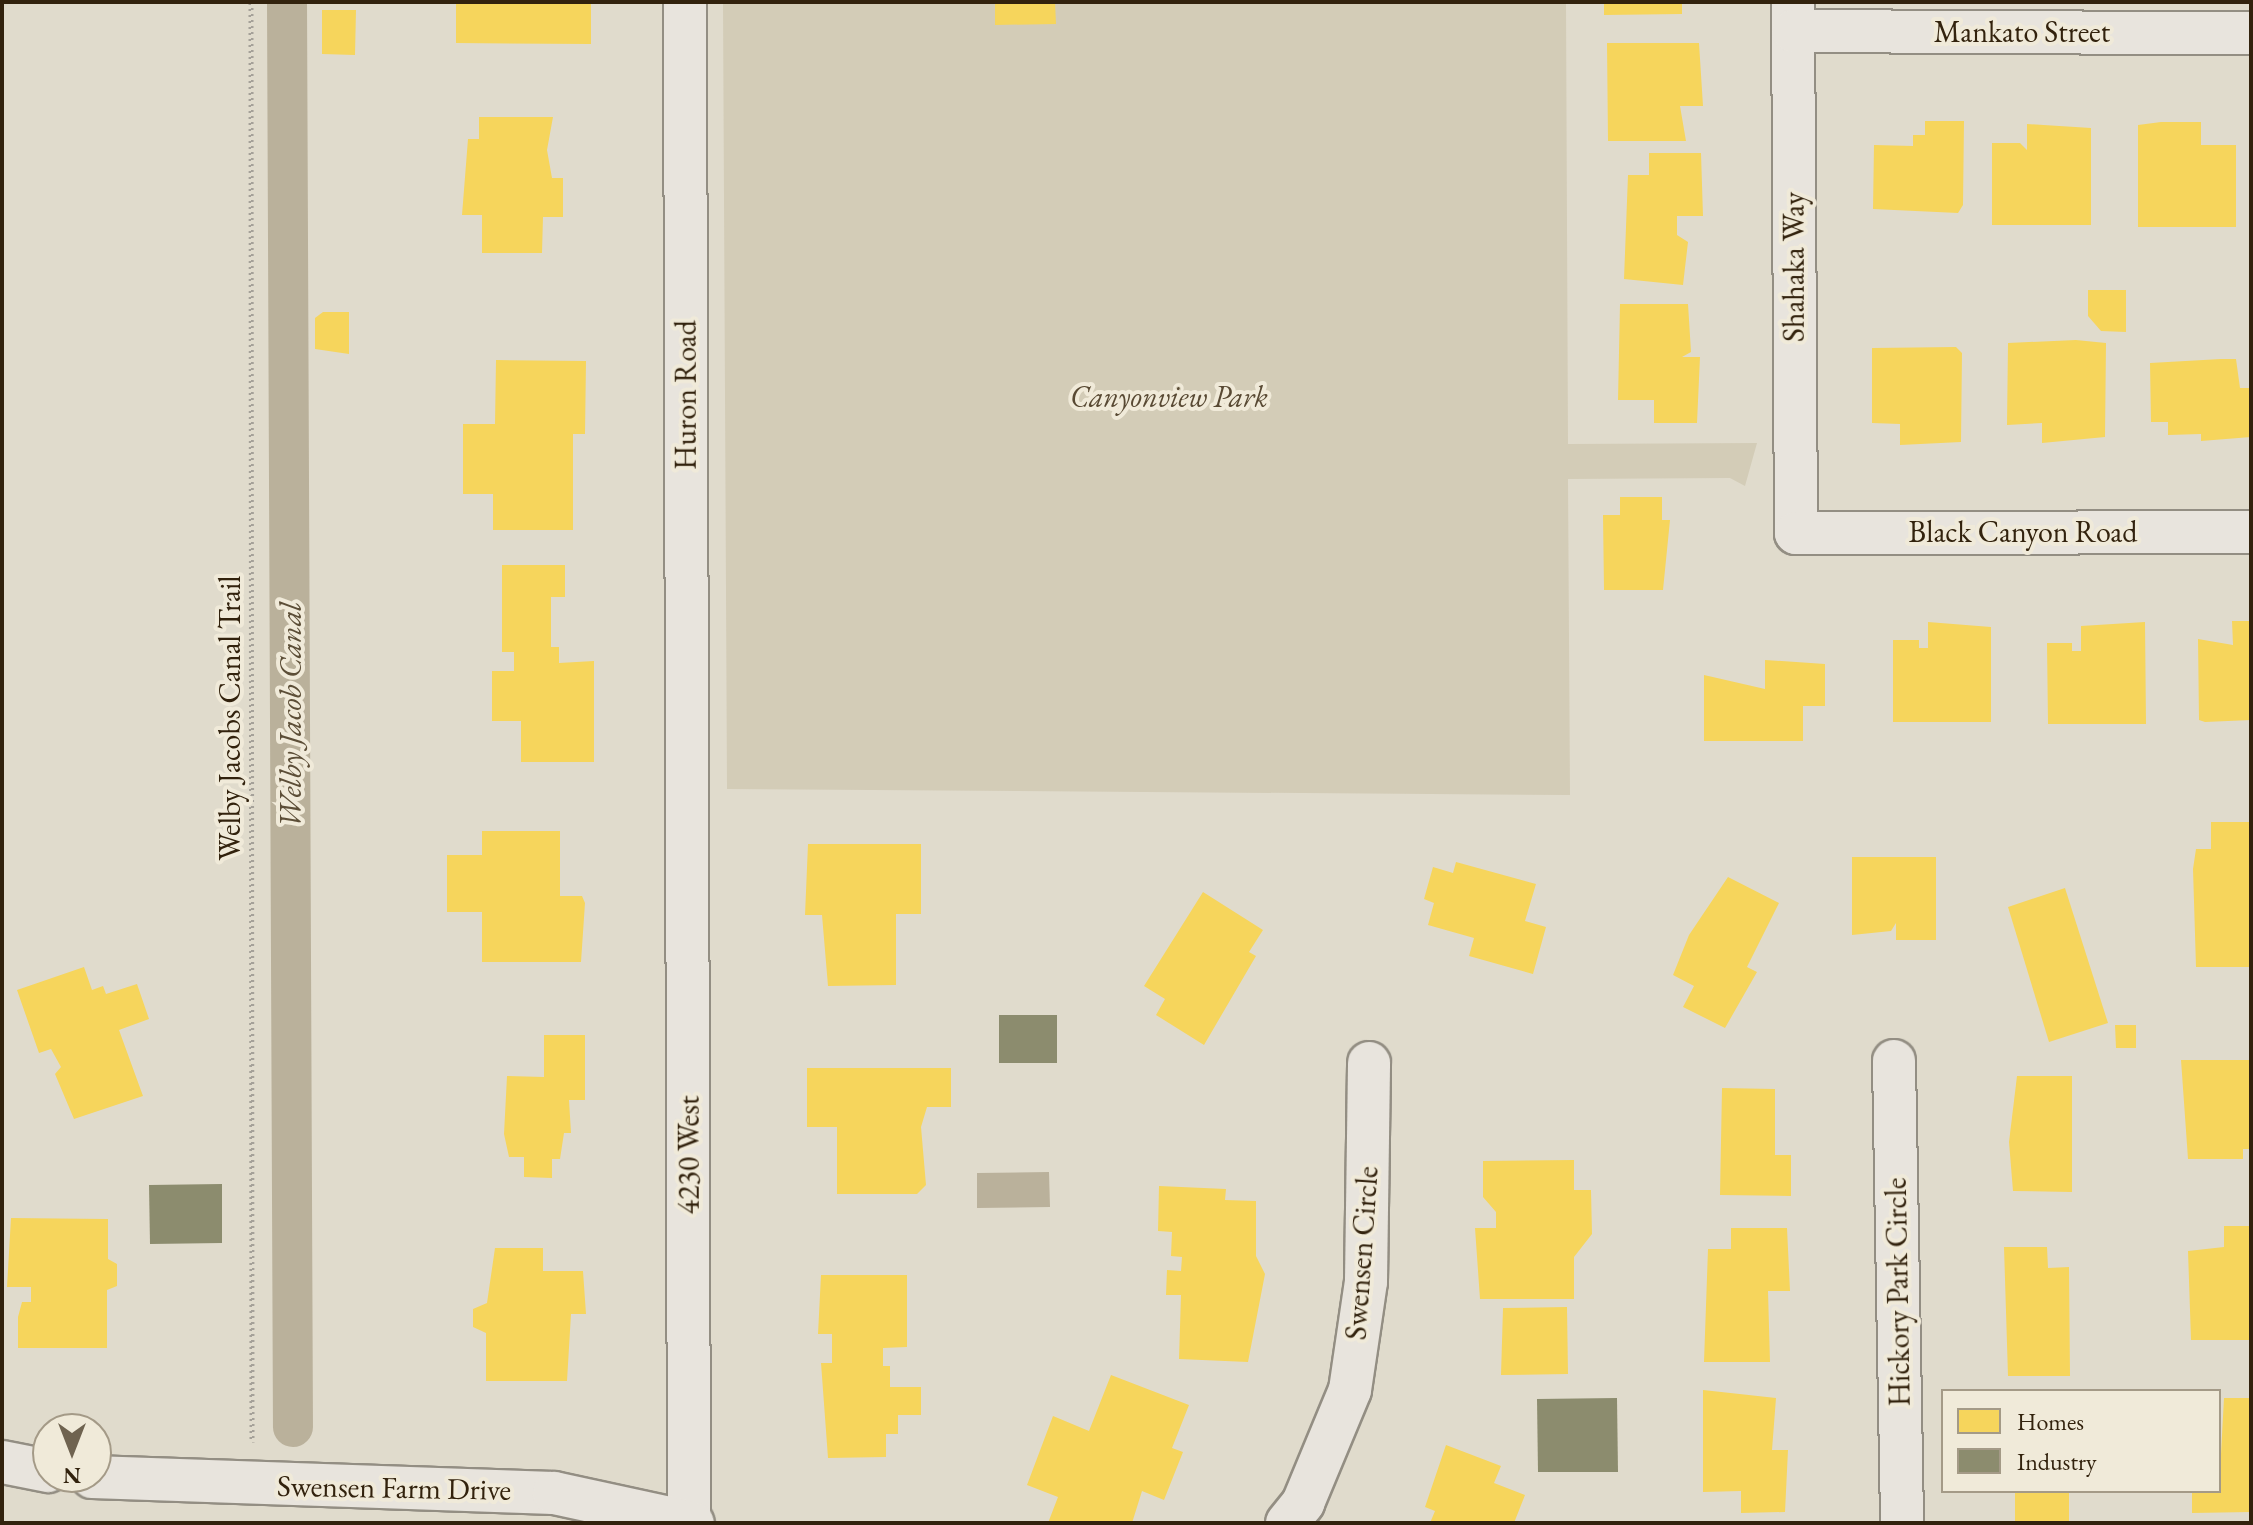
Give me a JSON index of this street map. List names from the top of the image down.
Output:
{
  "streets": {
    "street": [
      "Mankato Street",
      "Shahaka Way",
      "Huron Road",
      "Black Canyon Road",
      "4230 West",
      "Swensen Circle",
      "Hickory Park Circle",
      "Swensen Farm Drive"
    ],
    "path": ["Welby Jacobs Canal Trail"]
  },
  "crossings": [
    ["Mankato Street", "Shahaka Way"],
    ["Shahaka Way", "Black Canyon Road"],
    ["Huron Road", "4230 West"],
    ["4230 West", "Swensen Farm Drive"]
  ],
  "water": ["Welby Jacob Canal"],
  "parks": ["Canyonview Park"],
  "legend": ["Homes", "Industry"],
  "north": "bottom"
}
